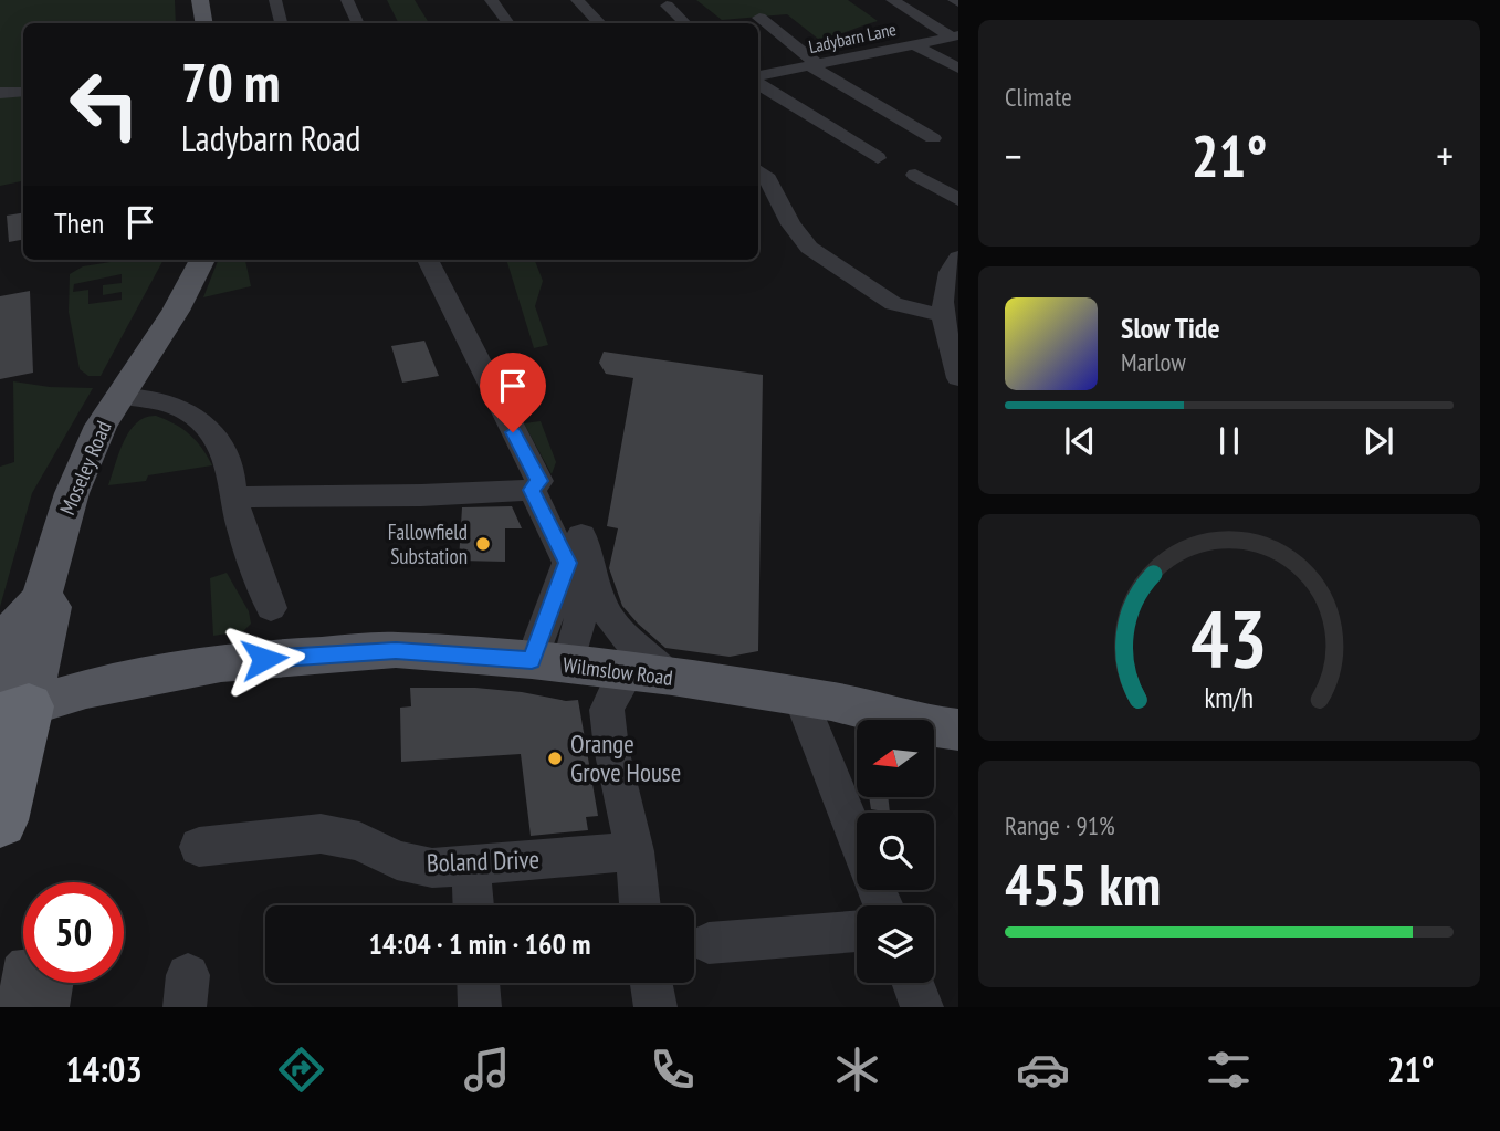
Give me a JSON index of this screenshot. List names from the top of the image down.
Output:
{
  "streets": {
    "main road": ["Moseley Road", "Wilmslow Road"],
    "street": ["Ladybarn Lane", "Boland Drive"]
  },
  "crossings": [
    ["Moseley Road", "Wilmslow Road"]
  ],
  "places": ["Fallowfield Substation", "Orange Grove House"],
  "north": "left",
  "page": {
    "tile": [
      "Climate",
      ["Range · 91%", "455 km"]
    ],
    "turn": ["70 m", "Ladybarn Road"],
    "heat": ["−", "21°", "+"],
    "then": "Then",
    "song": ["Slow Tide", "Marlow"],
    "limit": "50",
    "trip": "14:04 · 1 min · 160 m",
    "tabs": ["14:03", "21°"],
    "gauge": ["43", "km/h"]
  }
}
